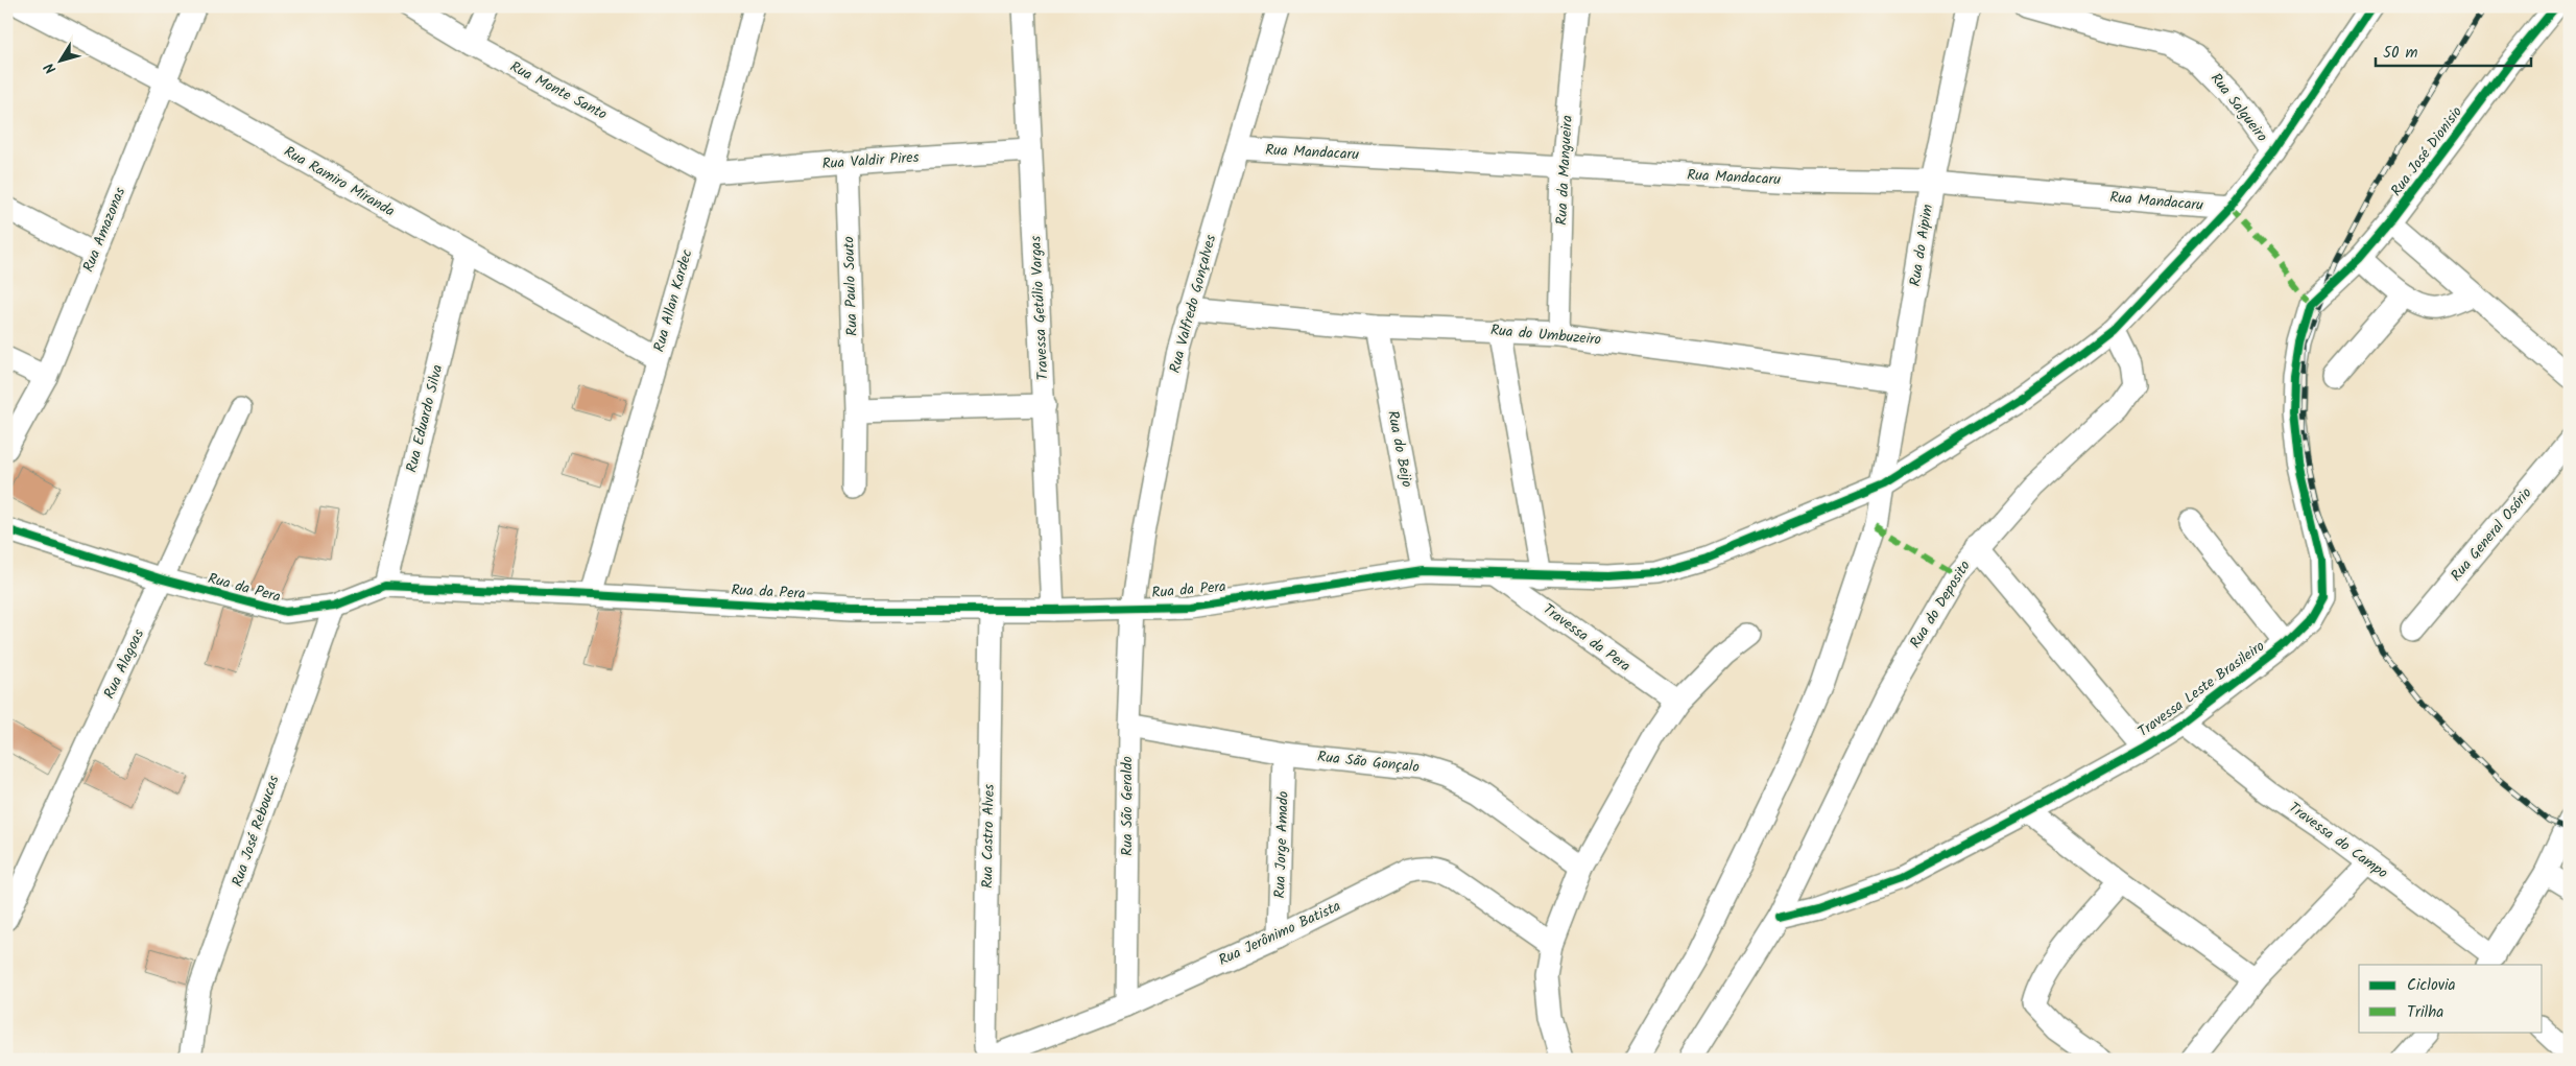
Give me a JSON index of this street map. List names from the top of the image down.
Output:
{
  "streets": {
    "street": [
      "Rua Monte Santo",
      "Rua Salgueiro",
      "Rua José Dionisio",
      "Rua Mandacaru",
      "Rua Valdir Pires",
      "Rua da Mangueira",
      "Rua Ramiro Miranda",
      "Rua Amazonas",
      "Rua do Aipim",
      "Rua Paulo Souto",
      "Rua Allan Kardec",
      "Rua Valfredo Gonçalves",
      "Travessa Getúlio Vargas",
      "Rua do Umbuzeiro",
      "Rua Eduardo Silva",
      "Rua do Beijo",
      "Rua General Osório",
      "Rua da Pera",
      "Rua do Deposito",
      "Travessa da Pera",
      "Rua Alagoas",
      "Travessa Leste Brasileiro",
      "Rua São Gonçalo",
      "Rua São Geraldo",
      "Rua José Reboucas",
      "Rua Castro Alves",
      "Travessa do Campo",
      "Rua Jorge Amado",
      "Rua Jerônimo Batista"
    ]
  },
  "crossings": [
    ["Rua Monte Santo", "Rua Valdir Pires"],
    ["Rua Monte Santo", "Rua Allan Kardec"],
    ["Rua Salgueiro", "Rua da Pera"],
    ["Rua José Dionisio", "Travessa Leste Brasileiro"],
    ["Rua Mandacaru", "Rua da Mangueira"],
    ["Rua Mandacaru", "Rua do Aipim"],
    ["Rua Mandacaru", "Rua Valfredo Gonçalves"],
    ["Rua Mandacaru", "Rua da Pera"],
    ["Rua Valdir Pires", "Rua Paulo Souto"],
    ["Rua Valdir Pires", "Rua Allan Kardec"],
    ["Rua Valdir Pires", "Travessa Getúlio Vargas"],
    ["Rua da Mangueira", "Rua do Umbuzeiro"],
    ["Rua Ramiro Miranda", "Rua Amazonas"],
    ["Rua Ramiro Miranda", "Rua Allan Kardec"],
    ["Rua Ramiro Miranda", "Rua Eduardo Silva"],
    ["Rua do Aipim", "Rua do Umbuzeiro"],
    ["Rua do Aipim", "Rua da Pera"],
    ["Rua Allan Kardec", "Rua da Pera"],
    ["Rua Valfredo Gonçalves", "Rua do Umbuzeiro"],
    ["Rua Valfredo Gonçalves", "Rua da Pera"],
    ["Rua Valfredo Gonçalves", "Rua São Geraldo"],
    ["Travessa Getúlio Vargas", "Rua da Pera"],
    ["Rua do Umbuzeiro", "Rua do Beijo"],
    ["Rua Eduardo Silva", "Rua da Pera"],
    ["Rua do Beijo", "Rua da Pera"],
    ["Rua da Pera", "Rua do Deposito"],
    ["Rua da Pera", "Travessa da Pera"],
    ["Rua da Pera", "Rua Alagoas"],
    ["Rua da Pera", "Rua São Geraldo"],
    ["Rua da Pera", "Rua José Reboucas"],
    ["Rua da Pera", "Rua Castro Alves"],
    ["Rua do Deposito", "Travessa Leste Brasileiro"],
    ["Travessa Leste Brasileiro", "Travessa do Campo"],
    ["Rua São Gonçalo", "Rua São Geraldo"],
    ["Rua São Gonçalo", "Rua Jorge Amado"],
    ["Rua São Geraldo", "Rua Jerônimo Batista"],
    ["Rua Castro Alves", "Rua Jerônimo Batista"],
    ["Rua Jorge Amado", "Rua Jerônimo Batista"]
  ],
  "legend": ["Ciclovia", "Trilha"],
  "scale_bar": "50 m",
  "north": "bottom left"
}
